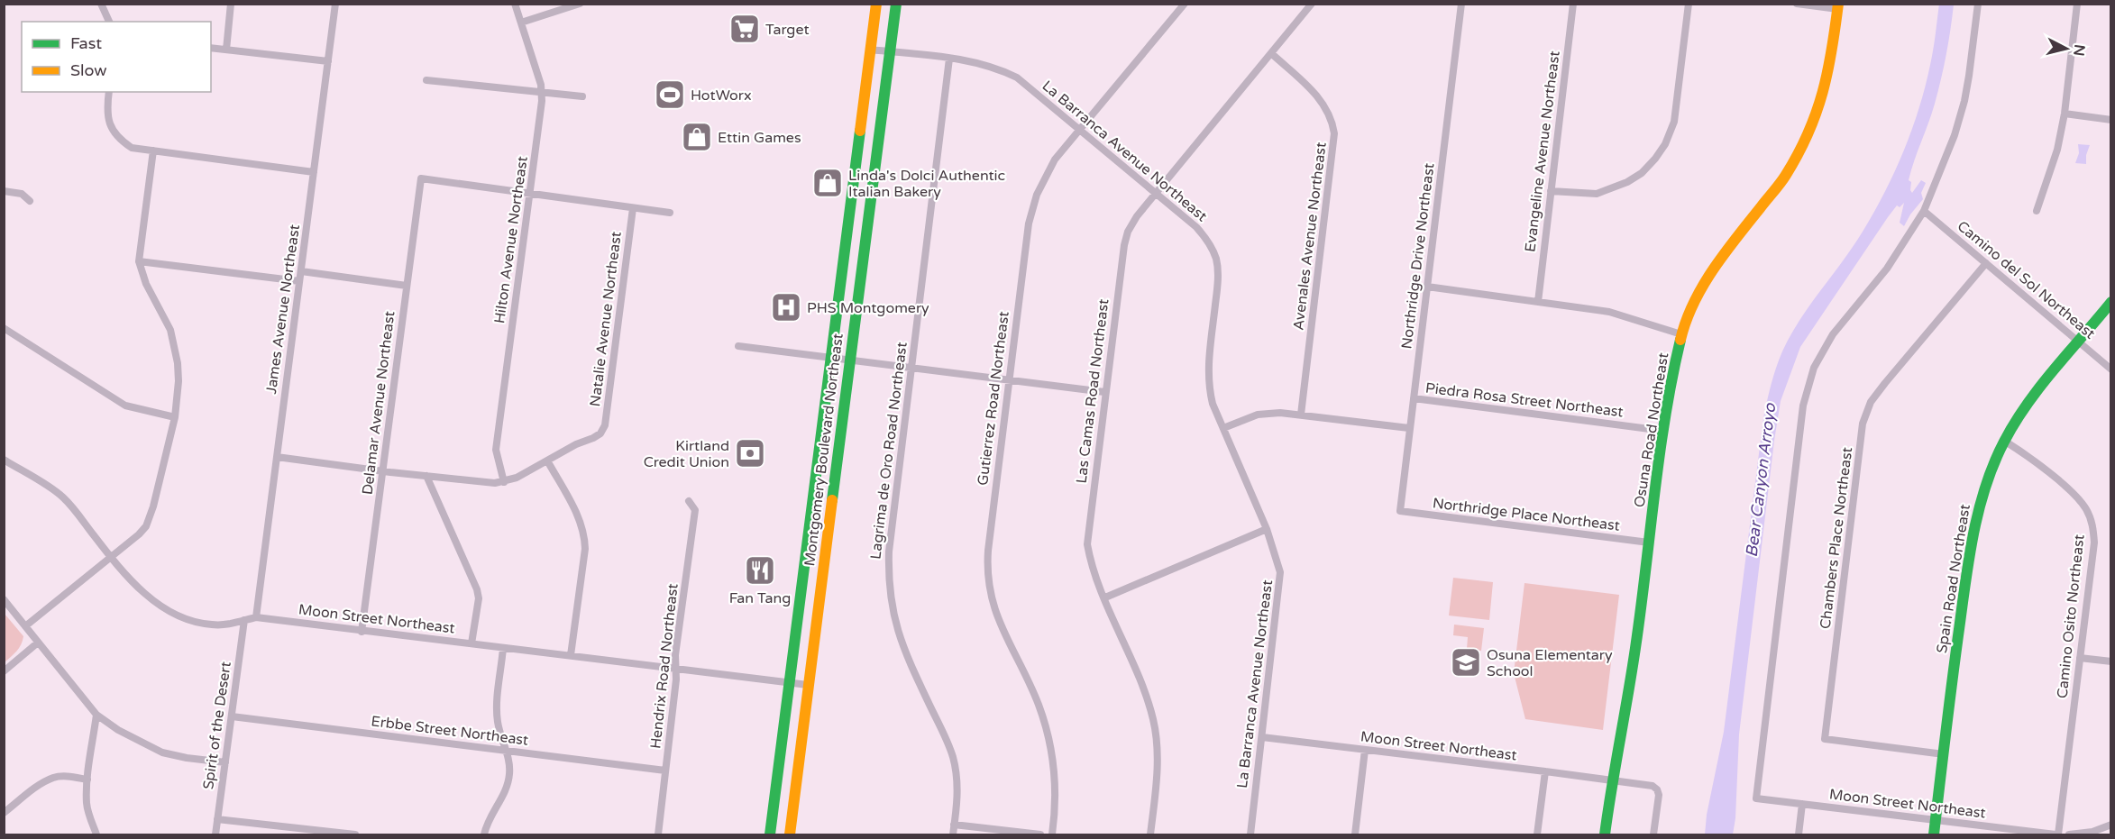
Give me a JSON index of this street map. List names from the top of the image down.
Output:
{
  "streets": {
    "main road": ["Osuna Road Northeast", "Montgomery Boulevard Northeast", "Spain Road Northeast"],
    "street": [
      "La Barranca Avenue Northeast",
      "Evangeline Avenue Northeast",
      "Avenales Avenue Northeast",
      "Hilton Avenue Northeast",
      "Northridge Drive Northeast",
      "Camino del Sol Northeast",
      "James Avenue Northeast",
      "Natalie Avenue Northeast",
      "Las Camas Road Northeast",
      "Gutierrez Road Northeast",
      "Piedra Rosa Street Northeast",
      "Delamar Avenue Northeast",
      "Lagrima de Oro Road Northeast",
      "Northridge Place Northeast",
      "Chambers Place Northeast",
      "Camino Osito Northeast",
      "Moon Street Northeast",
      "Hendrix Road Northeast",
      "Spirit of the Desert",
      "Erbbe Street Northeast"
    ]
  },
  "crossings": [
    ["La Barranca Avenue Northeast", "Las Camas Road Northeast"],
    ["La Barranca Avenue Northeast", "Gutierrez Road Northeast"],
    ["La Barranca Avenue Northeast", "Montgomery Boulevard Northeast"],
    ["La Barranca Avenue Northeast", "Lagrima de Oro Road Northeast"],
    ["La Barranca Avenue Northeast", "Moon Street Northeast"],
    ["Avenales Avenue Northeast", "Las Camas Road Northeast"],
    ["Hilton Avenue Northeast", "Delamar Avenue Northeast"],
    ["Northridge Drive Northeast", "Piedra Rosa Street Northeast"],
    ["Northridge Drive Northeast", "Northridge Place Northeast"],
    ["Camino del Sol Northeast", "Chambers Place Northeast"],
    ["Camino del Sol Northeast", "Spain Road Northeast"],
    ["Camino del Sol Northeast", "Moon Street Northeast"],
    ["James Avenue Northeast", "Moon Street Northeast"],
    ["Piedra Rosa Street Northeast", "Osuna Road Northeast"],
    ["Delamar Avenue Northeast", "Moon Street Northeast"],
    ["Osuna Road Northeast", "Northridge Place Northeast"],
    ["Osuna Road Northeast", "Moon Street Northeast"],
    ["Montgomery Boulevard Northeast", "Moon Street Northeast"],
    ["Chambers Place Northeast", "Spain Road Northeast"],
    ["Spain Road Northeast", "Camino Osito Northeast"],
    ["Spain Road Northeast", "Moon Street Northeast"],
    ["Camino Osito Northeast", "Moon Street Northeast"],
    ["Moon Street Northeast", "Hendrix Road Northeast"],
    ["Moon Street Northeast", "Spirit of the Desert"],
    ["Hendrix Road Northeast", "Erbbe Street Northeast"],
    ["Spirit of the Desert", "Erbbe Street Northeast"]
  ],
  "water": ["Bear Canyon Arroyo"],
  "places": {
    "supermarket": ["Target"],
    "sports": ["HotWorx"],
    "shop": ["Ettin Games", "Linda's Dolci Authentic Italian Bakery"],
    "hospital": ["PHS Montgomery"],
    "bank": ["Kirtland Credit Union"],
    "restaurant": ["Fan Tang"],
    "school or university": ["Osuna Elementary School"]
  },
  "legend": ["Fast", "Slow"],
  "north": "right"
}
